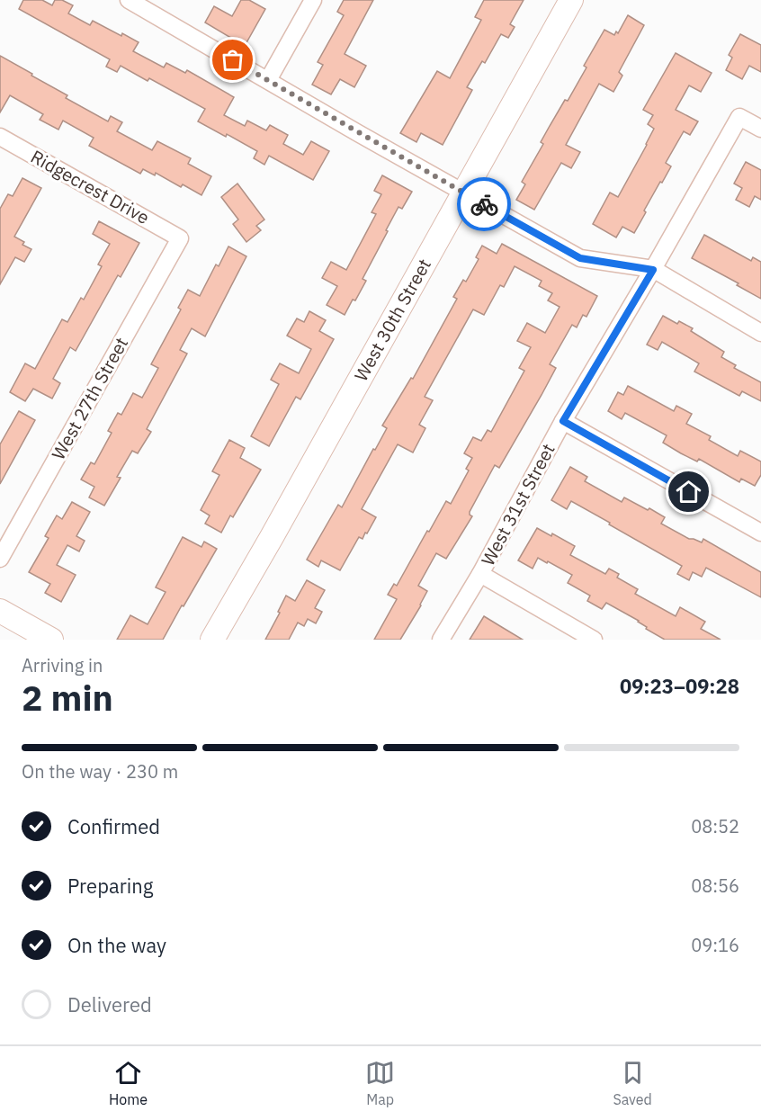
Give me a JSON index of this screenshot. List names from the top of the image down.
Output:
{
  "streets": {
    "main road": ["West 30th Street"],
    "street": ["Ridgecrest Drive", "West 27th Street", "West 31st Street"]
  },
  "crossings": [
    ["Ridgecrest Drive", "West 27th Street"]
  ],
  "page": {
    "heading": ["2 min", "Arriving in", "09:23–09:28"],
    "bar": "On the way · 230 m",
    "list": [
      ["Confirmed", "08:52"],
      ["Preparing", "08:56"],
      ["On the way", "09:16"],
      "Delivered"
    ],
    "tabs": ["Home", "Map", "Saved"]
  }
}
